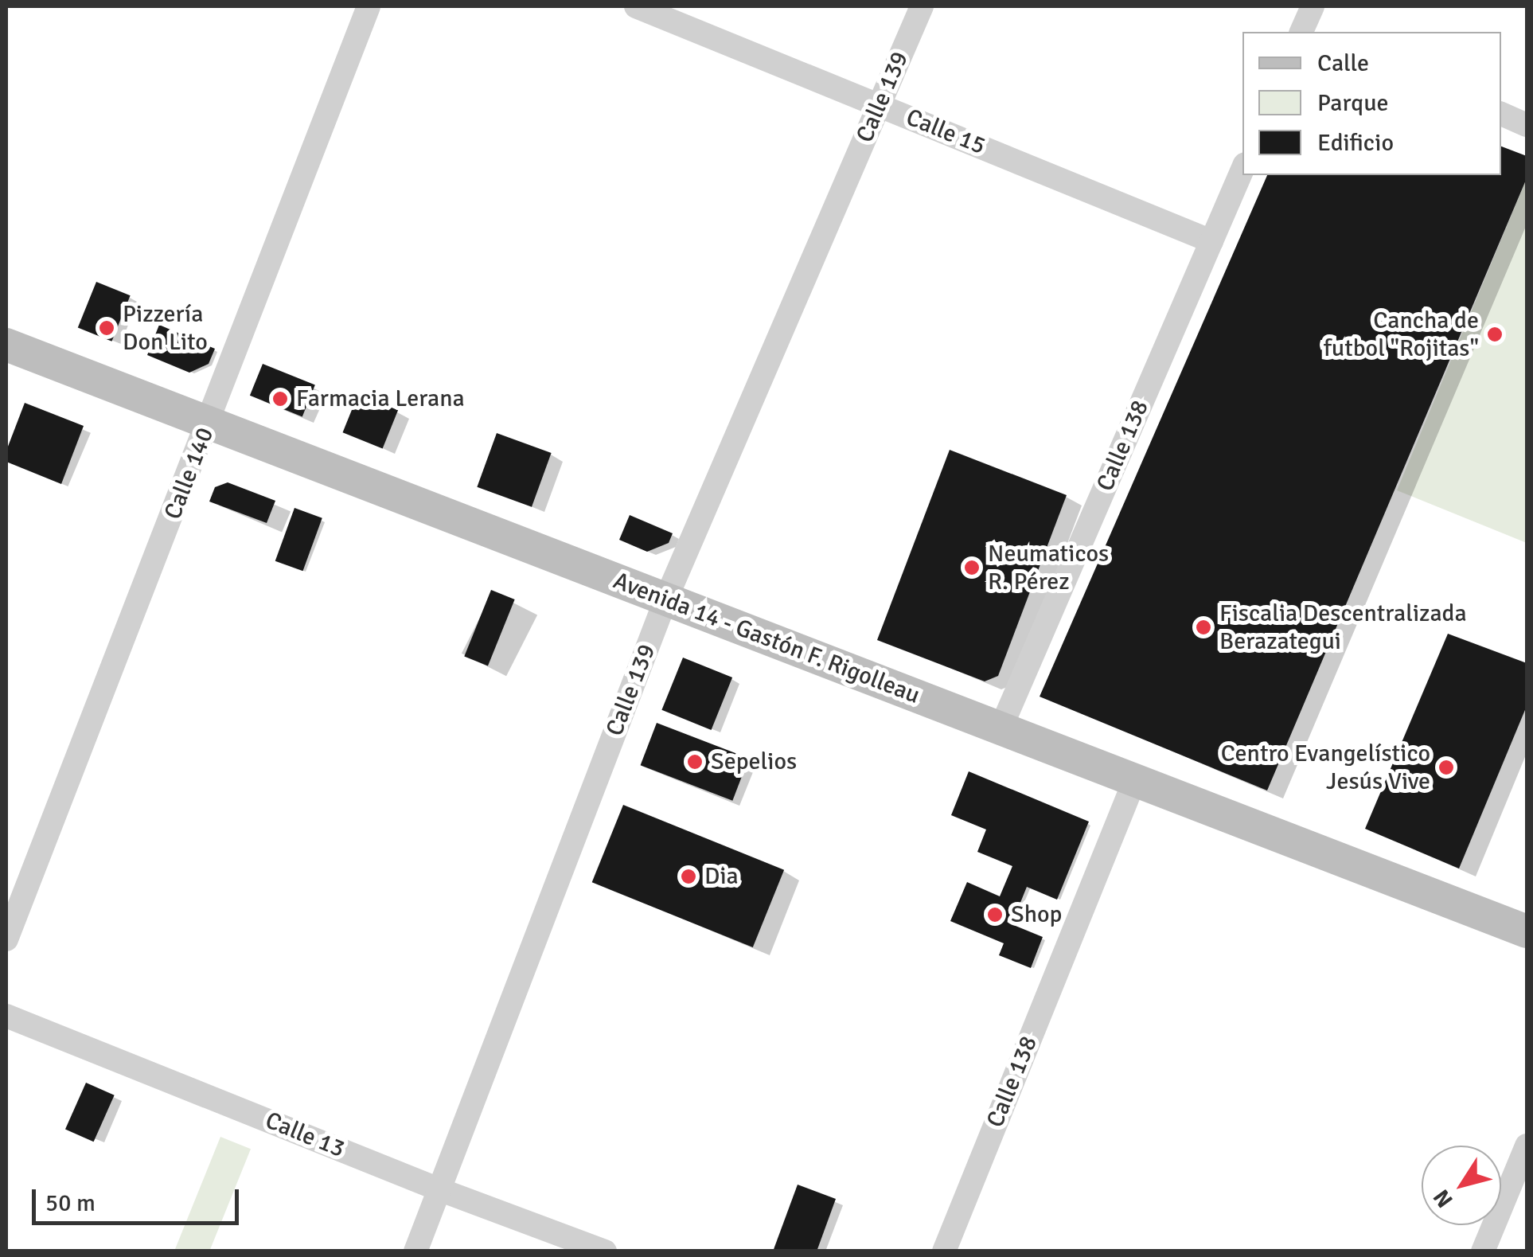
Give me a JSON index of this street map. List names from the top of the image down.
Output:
{
  "streets": {
    "main road": ["Avenida 14 - Gastón F. Rigolleau"],
    "street": [
      "Calle 139",
      "Calle 15",
      "Calle 138",
      "Calle 140",
      "Calle 13"
    ]
  },
  "crossings": [
    ["Calle 139", "Calle 15"],
    ["Calle 139", "Avenida 14 - Gastón F. Rigolleau"],
    ["Calle 139", "Calle 13"],
    ["Calle 15", "Calle 138"],
    ["Calle 138", "Avenida 14 - Gastón F. Rigolleau"],
    ["Calle 140", "Avenida 14 - Gastón F. Rigolleau"]
  ],
  "places": [
    "Pizzería Don Lito",
    "Cancha de futbol \"Rojitas\"",
    "Farmacia Lerana",
    "Neumaticos R. Pérez",
    "Fiscalia Descentralizada Berazategui",
    "Sepelios",
    "Centro Evangelístico Jesús Vive",
    "Dia",
    "Shop"
  ],
  "legend": ["Calle", "Parque", "Edificio"],
  "scale_bar": "50 m",
  "north": "bottom left"
}
